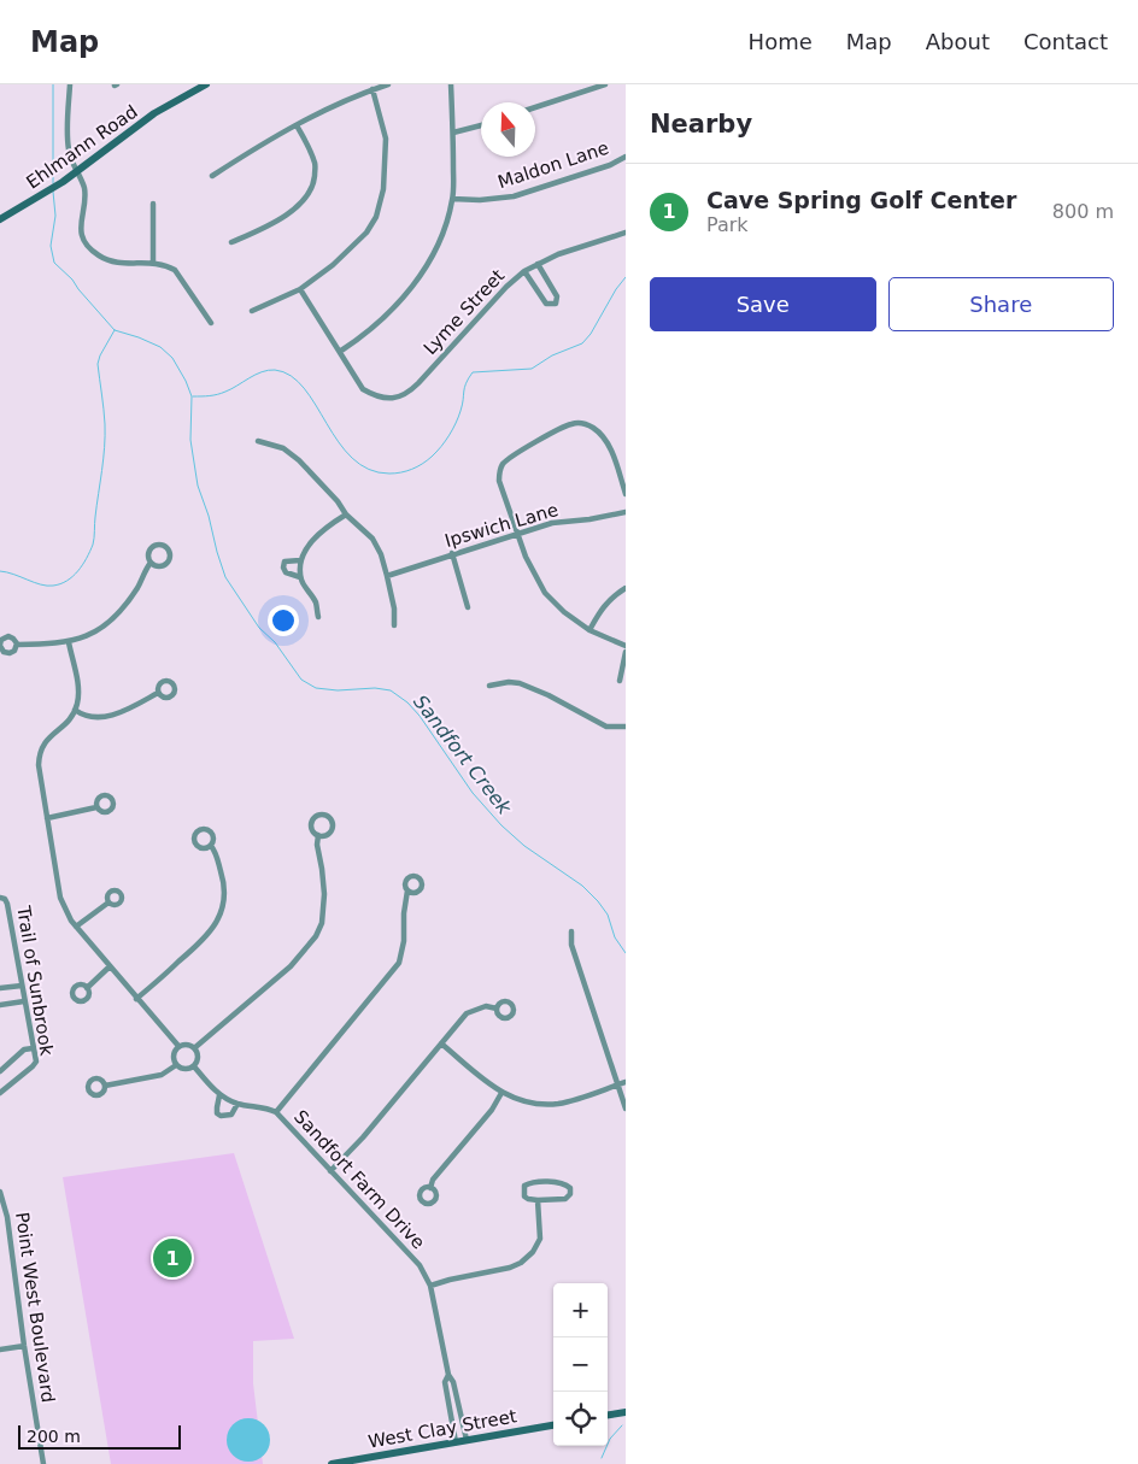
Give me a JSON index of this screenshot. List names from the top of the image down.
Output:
{
  "streets": {
    "street": [
      "Ehlmann Road",
      "Maldon Lane",
      "Lyme Street",
      "Ipswich Lane",
      "Trail of Sunbrook",
      "Sandfort Farm Drive",
      "Point West Boulevard",
      "West Clay Street"
    ]
  },
  "crossings": [
    ["Sandfort Farm Drive", "West Clay Street"]
  ],
  "water": ["Sandfort Creek"],
  "scale_bar": "200 m",
  "north": "top",
  "page": {
    "header": "Map",
    "nav": [
      "Home",
      "Map",
      "About",
      "Contact"
    ],
    "heading": "Nearby",
    "list": [
      {
        "mark": "1",
        "name": "Cave Spring Golf Center",
        "note": "Park",
        "value": "800 m"
      }
    ],
    "buttons": ["Save", "Share"],
    "pins": "1",
    "map_buttons": ["+", "−"],
    "scale": "200 m"
  }
}
